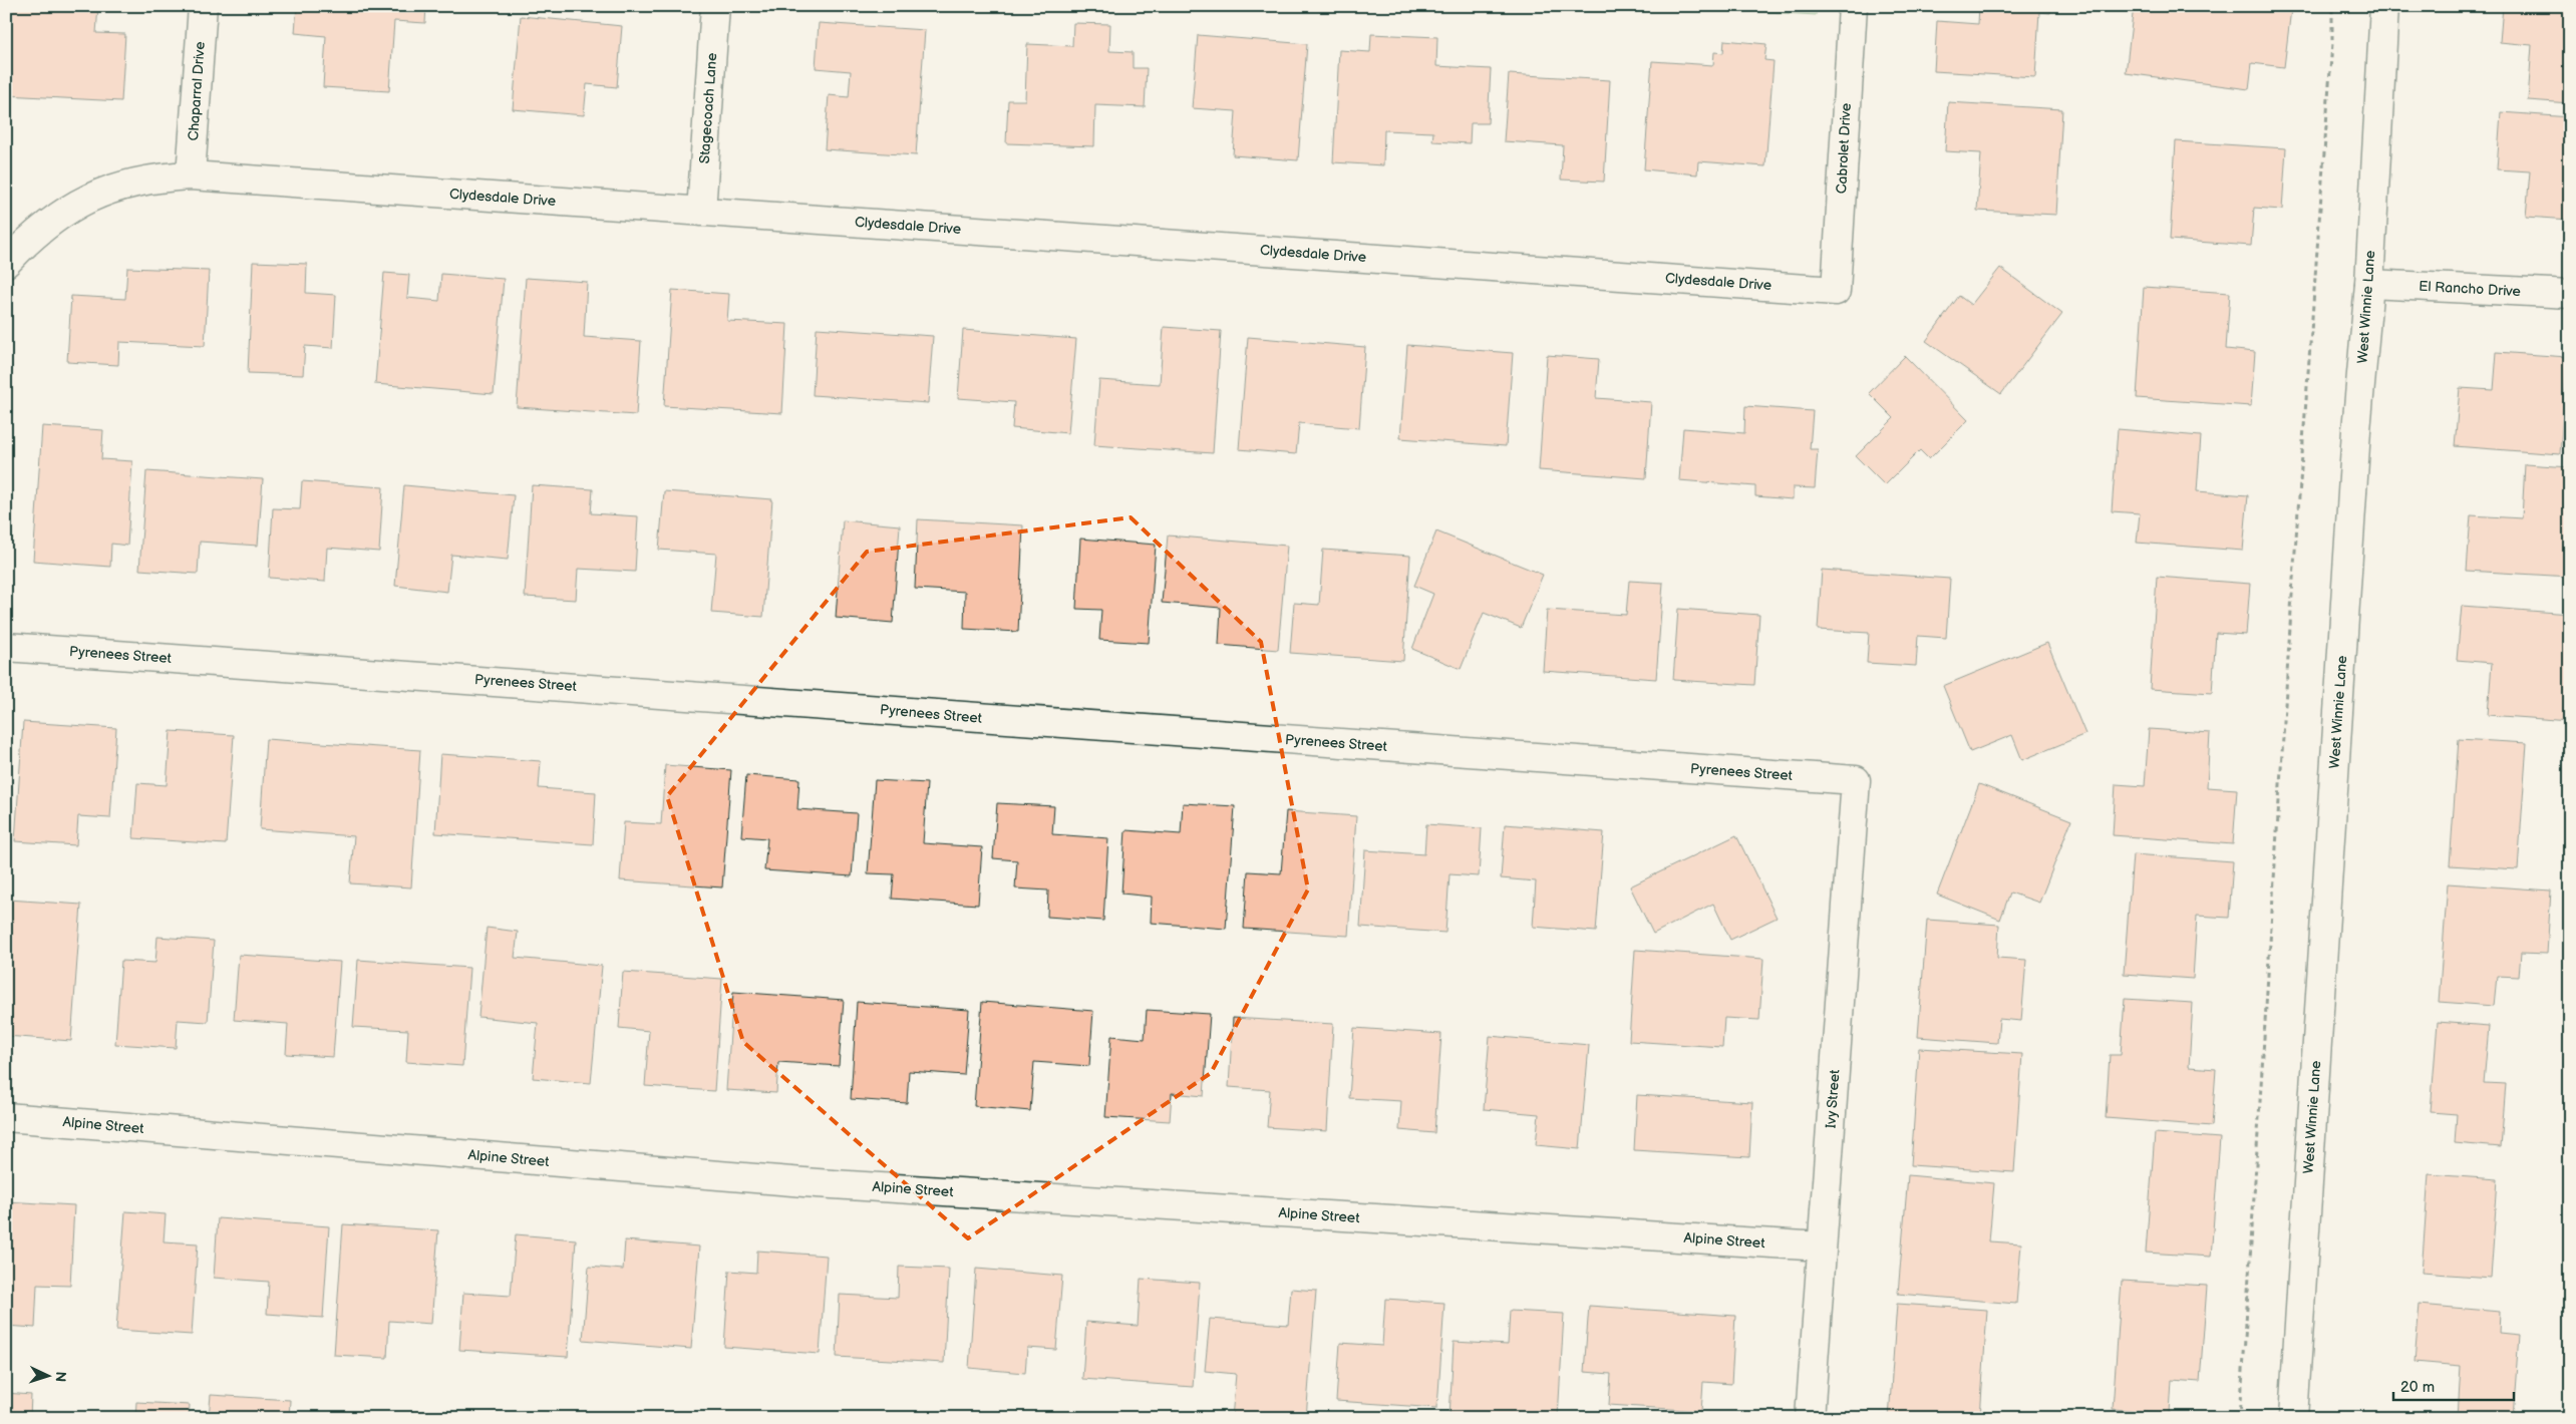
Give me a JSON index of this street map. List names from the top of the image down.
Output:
{
  "streets": {
    "street": [
      "Chaparral Drive",
      "Stagecoach Lane",
      "Cabrolet Drive",
      "Clydesdale Drive",
      "El Rancho Drive",
      "West Winnie Lane",
      "Pyrenees Street",
      "Ivy Street",
      "Alpine Street"
    ]
  },
  "crossings": [
    ["Chaparral Drive", "Clydesdale Drive"],
    ["Stagecoach Lane", "Clydesdale Drive"],
    ["Cabrolet Drive", "Clydesdale Drive"],
    ["El Rancho Drive", "West Winnie Lane"],
    ["Pyrenees Street", "Ivy Street"],
    ["Ivy Street", "Alpine Street"]
  ],
  "scale_bar": "20 m",
  "north": "right"
}
